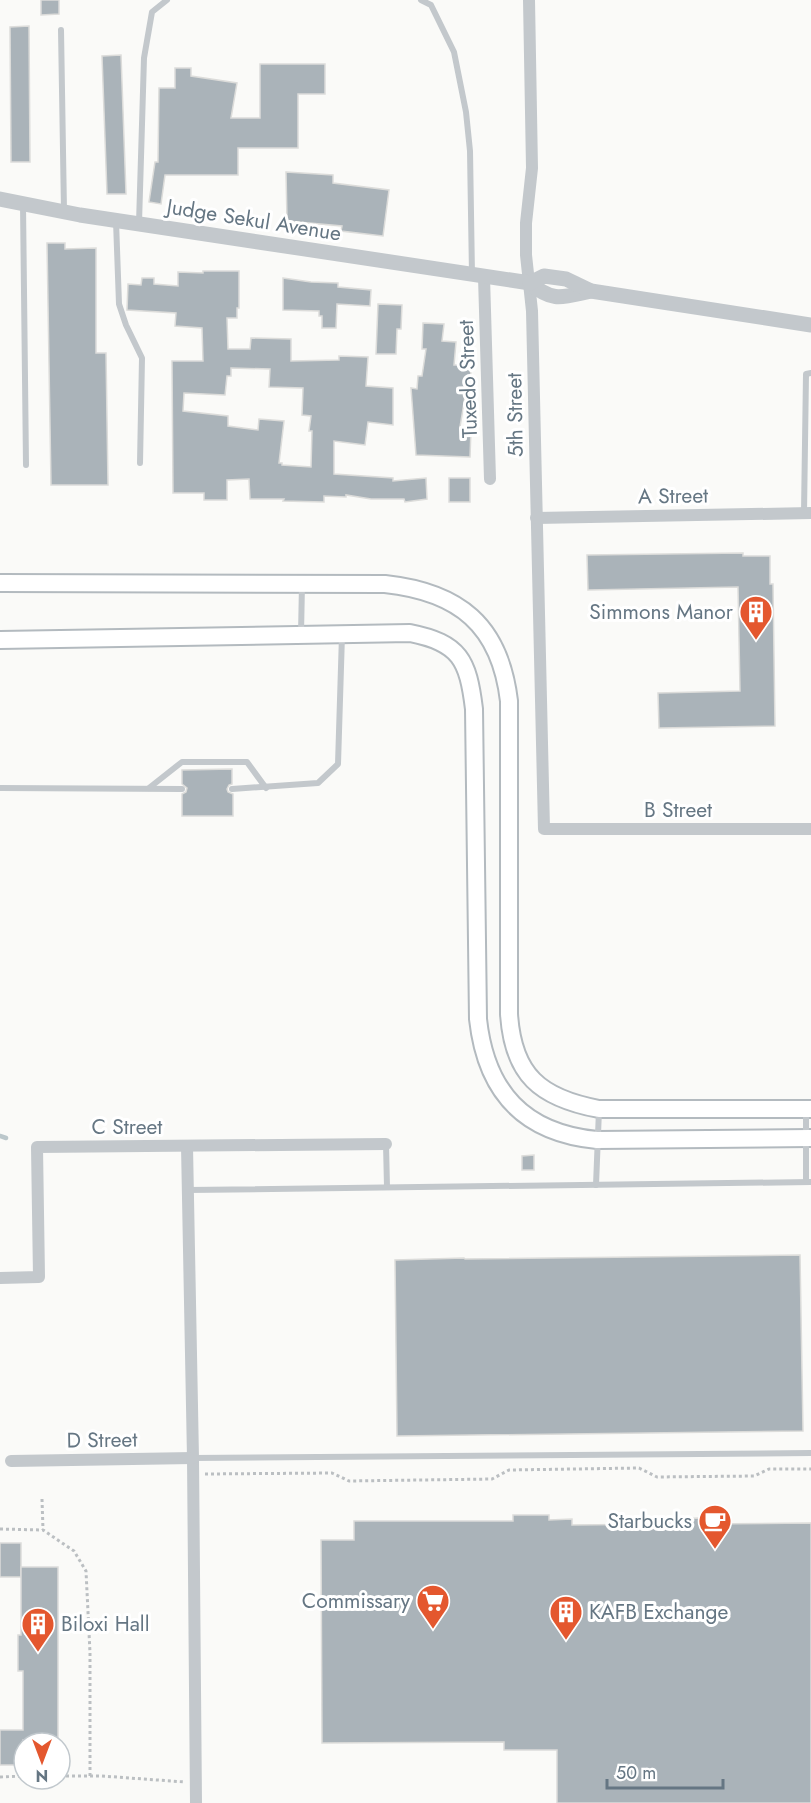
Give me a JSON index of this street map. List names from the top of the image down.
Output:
{
  "streets": {
    "street": [
      "Judge Sekul Avenue",
      "Tuxedo Street",
      "5th Street",
      "A Street",
      "B Street",
      "C Street",
      "D Street"
    ]
  },
  "crossings": [
    ["Judge Sekul Avenue", "Tuxedo Street"],
    ["Judge Sekul Avenue", "5th Street"],
    ["5th Street", "A Street"],
    ["5th Street", "B Street"]
  ],
  "places": {
    "building": ["Simmons Manor", "KAFB Exchange", "Biloxi Hall"],
    "cafe": ["Starbucks"],
    "supermarket": ["Commissary"]
  },
  "scale_bar": "50 m",
  "north": "bottom"
}
